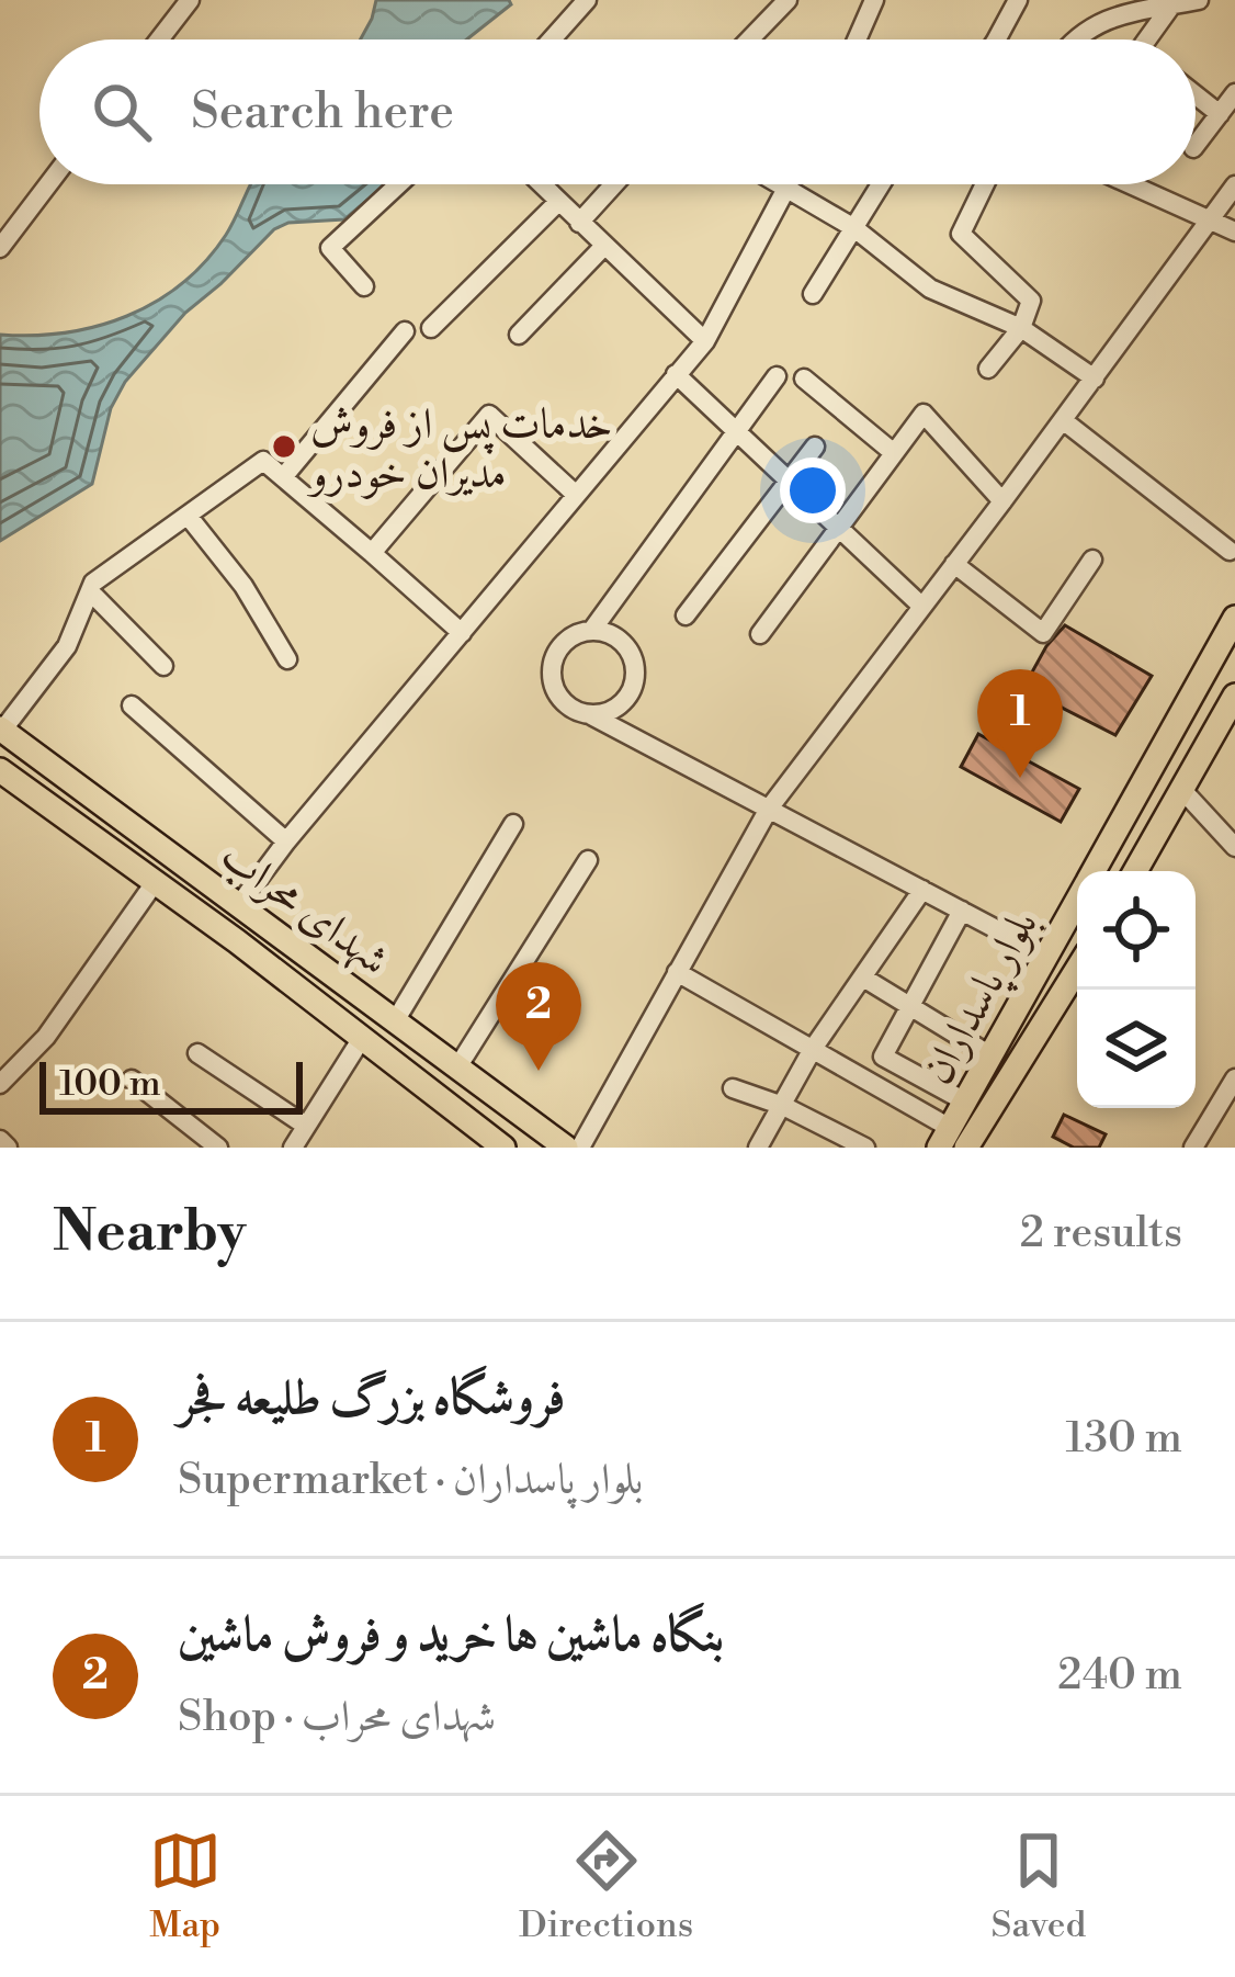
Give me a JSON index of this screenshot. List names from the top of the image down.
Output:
{
  "streets": {
    "main road": ["شهدای محراب", "بلوار پاسداران"]
  },
  "places": ["خدمات پس از فروش مدیران خودرو"],
  "scale_bar": "100 m",
  "page": {
    "search": "Search here",
    "pins": ["1", "2"],
    "scale": "100 m",
    "heading": ["Nearby", "2 results"],
    "list": [
      {
        "mark": "1",
        "name": "فروشگاه بزرگ طلیعه فجر",
        "note": "Supermarket · بلوار پاسداران",
        "value": "130 m"
      },
      {
        "mark": "2",
        "name": "بنگاه ماشین ها خرید و فروش ماشین",
        "note": "Shop · شهدای محراب",
        "value": "240 m"
      }
    ],
    "nav": ["Map", "Directions", "Saved"]
  }
}
